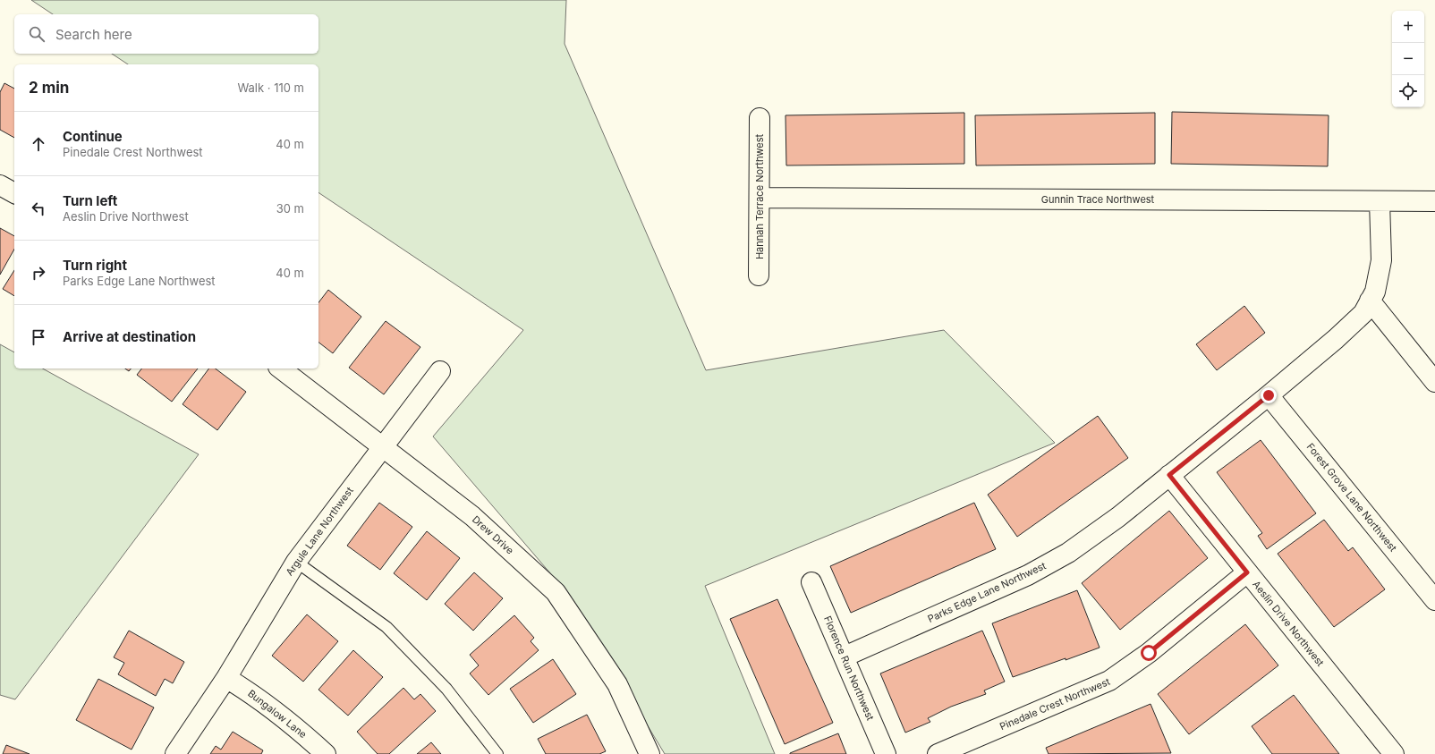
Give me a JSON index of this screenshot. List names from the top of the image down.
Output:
{
  "streets": {
    "street": [
      "Hannah Terrace Northwest",
      "Gunnin Trace Northwest",
      "Forest Grove Lane Northwest",
      "Argule Lane Northwest",
      "Drew Drive",
      "Parks Edge Lane Northwest",
      "Aeslin Drive Northwest",
      "Florence Run Northwest",
      "Pinedale Crest Northwest",
      "Bungalow Lane"
    ]
  },
  "crossings": [
    ["Hannah Terrace Northwest", "Gunnin Trace Northwest"],
    ["Gunnin Trace Northwest", "Parks Edge Lane Northwest"],
    ["Forest Grove Lane Northwest", "Parks Edge Lane Northwest"],
    ["Argule Lane Northwest", "Drew Drive"],
    ["Argule Lane Northwest", "Bungalow Lane"],
    ["Parks Edge Lane Northwest", "Aeslin Drive Northwest"],
    ["Parks Edge Lane Northwest", "Florence Run Northwest"],
    ["Aeslin Drive Northwest", "Pinedale Crest Northwest"]
  ],
  "page": {
    "map_buttons": ["+", "−"],
    "search": "Search here",
    "heading": ["2 min", "Walk · 110 m"],
    "list": [
      ["Continue", "Pinedale Crest Northwest", "40 m"],
      ["Turn left", "Aeslin Drive Northwest", "30 m"],
      ["Turn right", "Parks Edge Lane Northwest", "40 m"],
      "Arrive at destination"
    ]
  }
}
